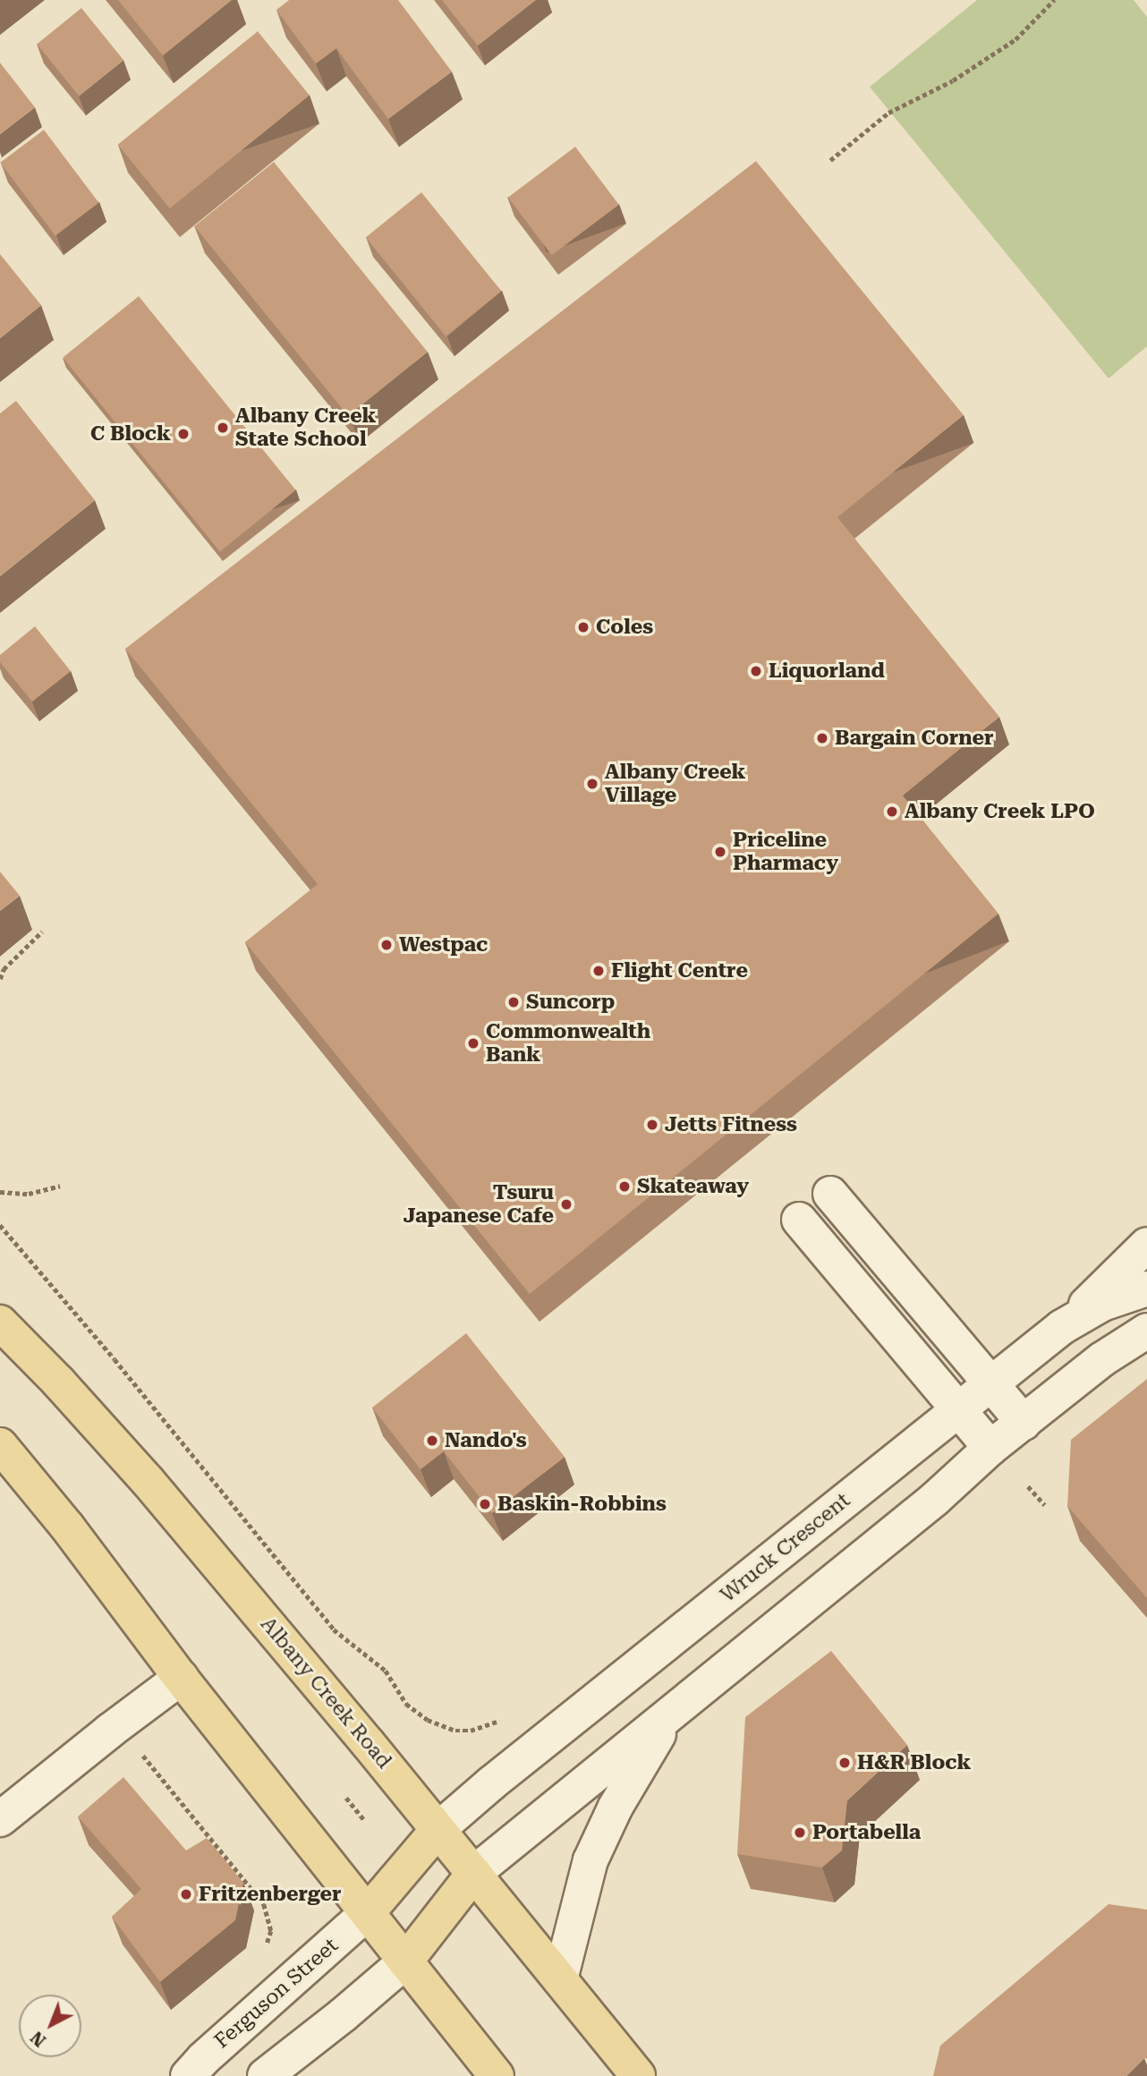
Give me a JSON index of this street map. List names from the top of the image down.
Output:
{
  "streets": {
    "main road": ["Albany Creek Road"],
    "street": ["Wruck Crescent", "Ferguson Street"]
  },
  "crossings": [
    ["Wruck Crescent", "Albany Creek Road"]
  ],
  "places": [
    "Albany Creek State School",
    "C Block",
    "Coles",
    "Liquorland",
    "Bargain Corner",
    "Albany Creek Village",
    "Albany Creek LPO",
    "Priceline Pharmacy",
    "Westpac",
    "Flight Centre",
    "Suncorp",
    "Commonwealth Bank",
    "Jetts Fitness",
    "Skateaway",
    "Tsuru Japanese Cafe",
    "Nando's",
    "Baskin-Robbins",
    "H&R Block",
    "Portabella",
    "Fritzenberger"
  ],
  "north": "bottom left"
}
